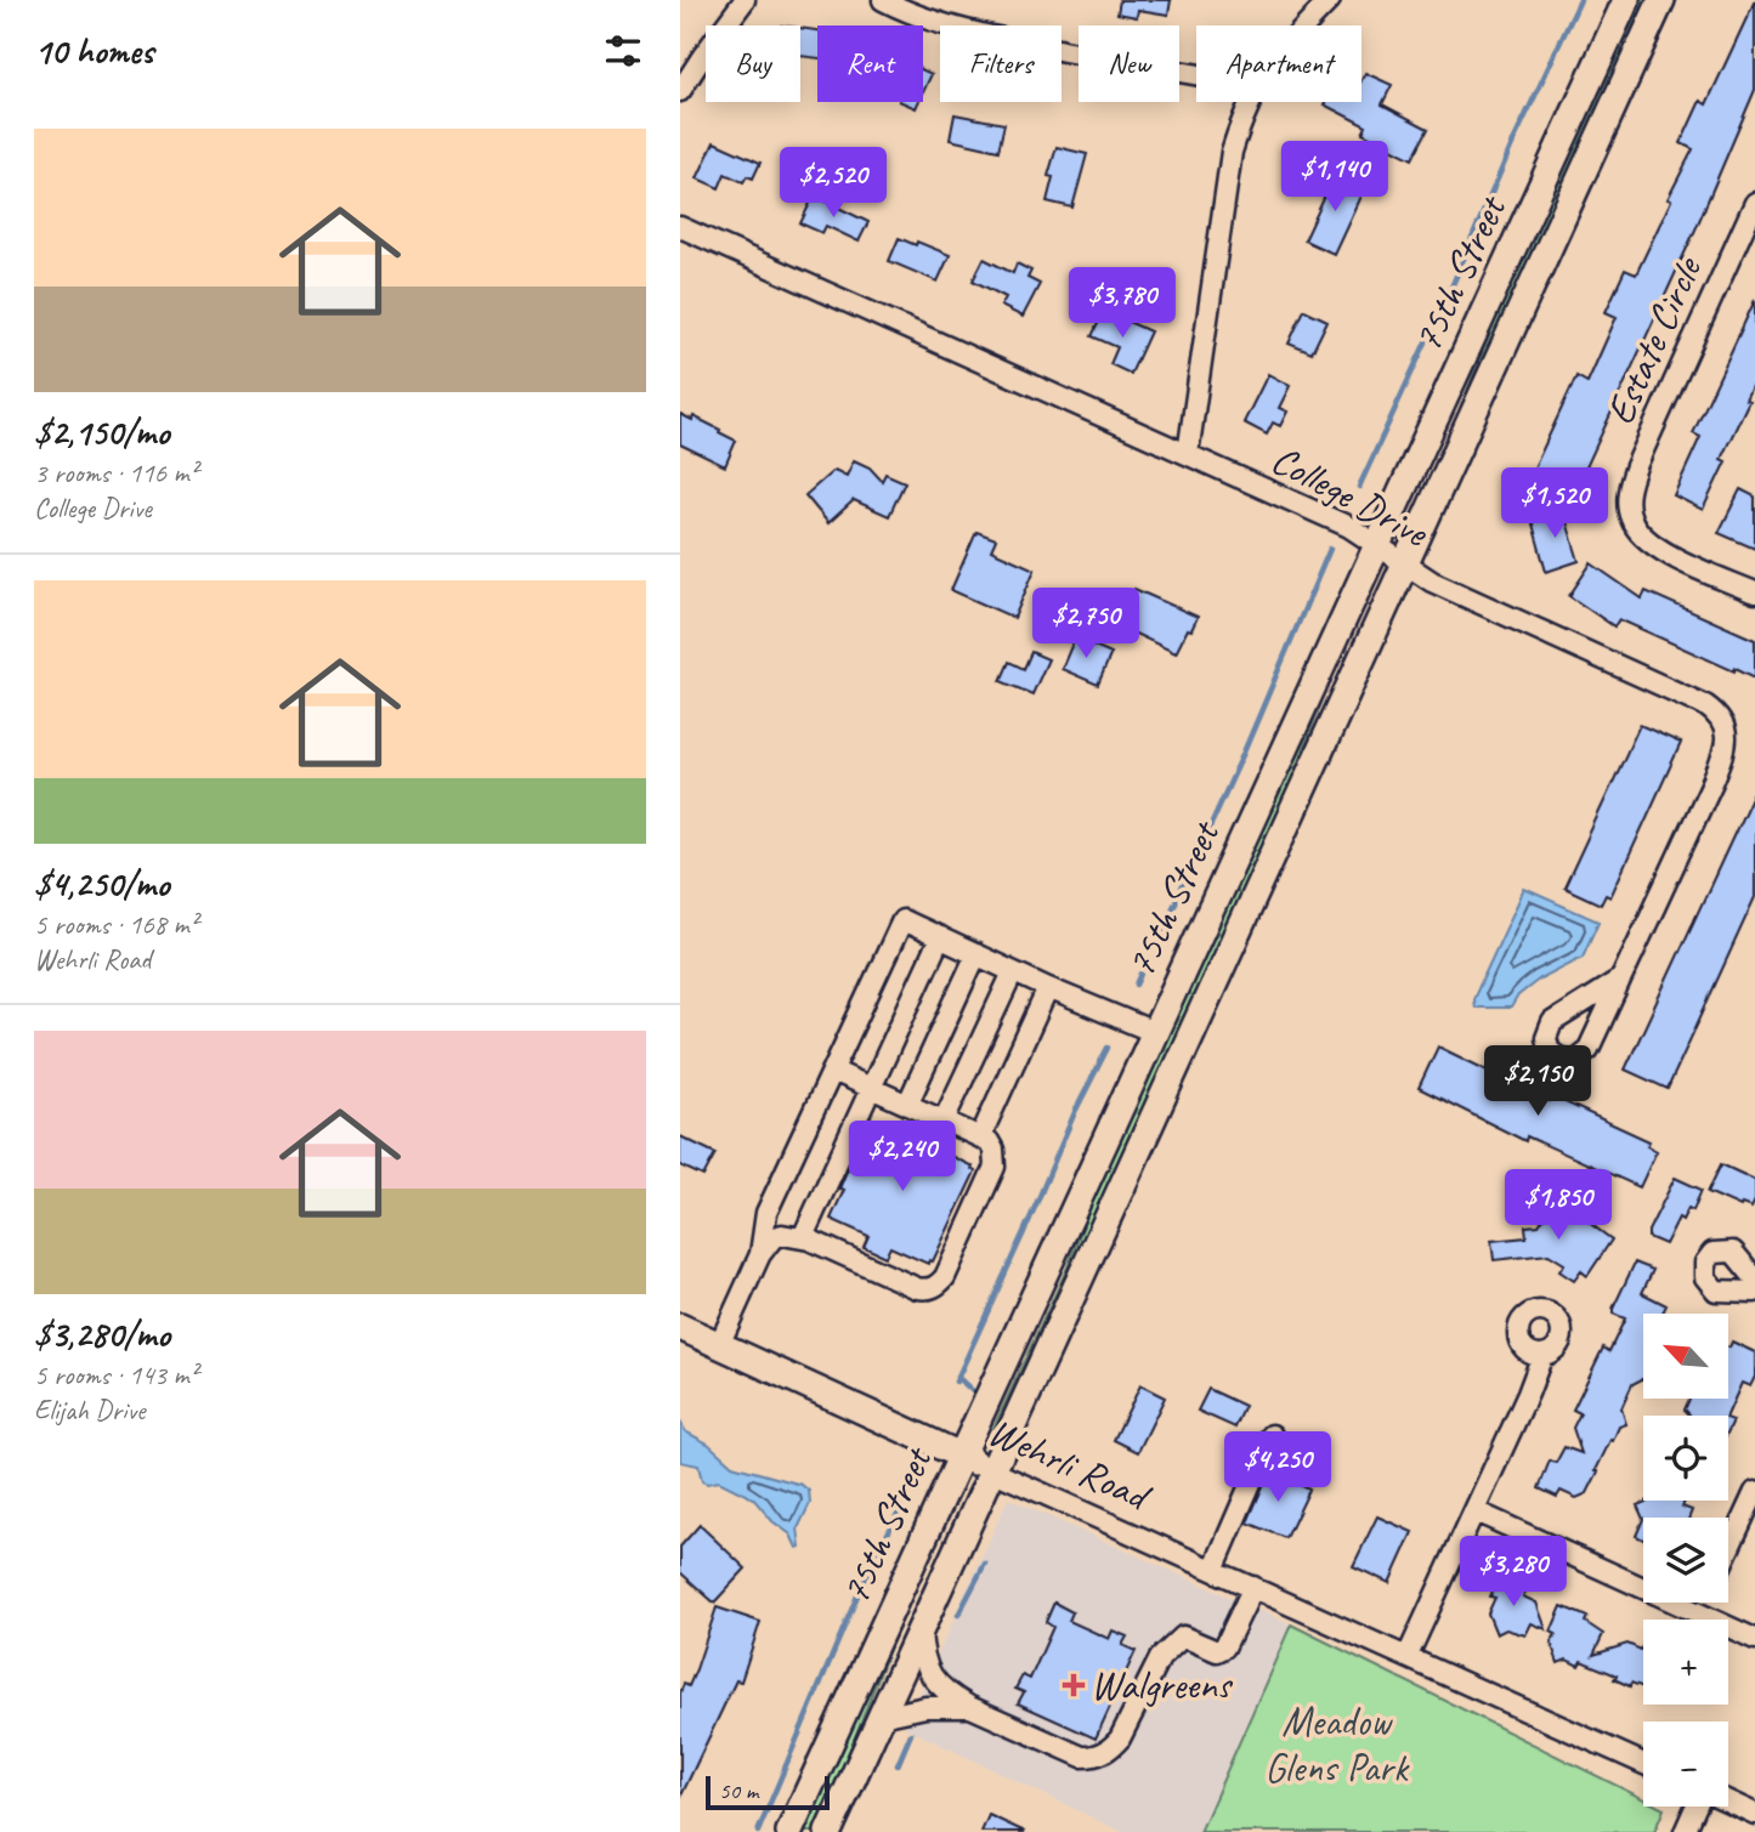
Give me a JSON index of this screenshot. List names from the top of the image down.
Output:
{
  "streets": {
    "main road": ["75th Street", "Wehrli Road"],
    "street": ["Estate Circle", "College Drive"]
  },
  "crossings": [
    ["75th Street", "College Drive"],
    ["75th Street", "Wehrli Road"]
  ],
  "parks": ["Meadow Glens Park"],
  "places": {
    "health": ["Walgreens"]
  },
  "scale_bar": "50 m",
  "north": "top left",
  "page": {
    "heading": "10 homes",
    "chip": [
      "Buy",
      "Rent",
      "Filters",
      "New",
      "Apartment"
    ],
    "list": [
      {
        "name": "$2,150/mo",
        "note": "3 rooms · 116 m² · College Drive"
      },
      {
        "name": "$4,250/mo",
        "note": "5 rooms · 168 m² · Wehrli Road"
      },
      {
        "name": "$3,280/mo",
        "note": "5 rooms · 143 m² · Elijah Drive"
      }
    ],
    "price": [
      "$1,140",
      "$2,520",
      "$3,780",
      "$1,520",
      "$2,750",
      "$2,150",
      "$2,240",
      "$1,850",
      "$4,250",
      "$3,280"
    ],
    "map_buttons": ["+", "−"],
    "scale": "50 m"
  }
}
